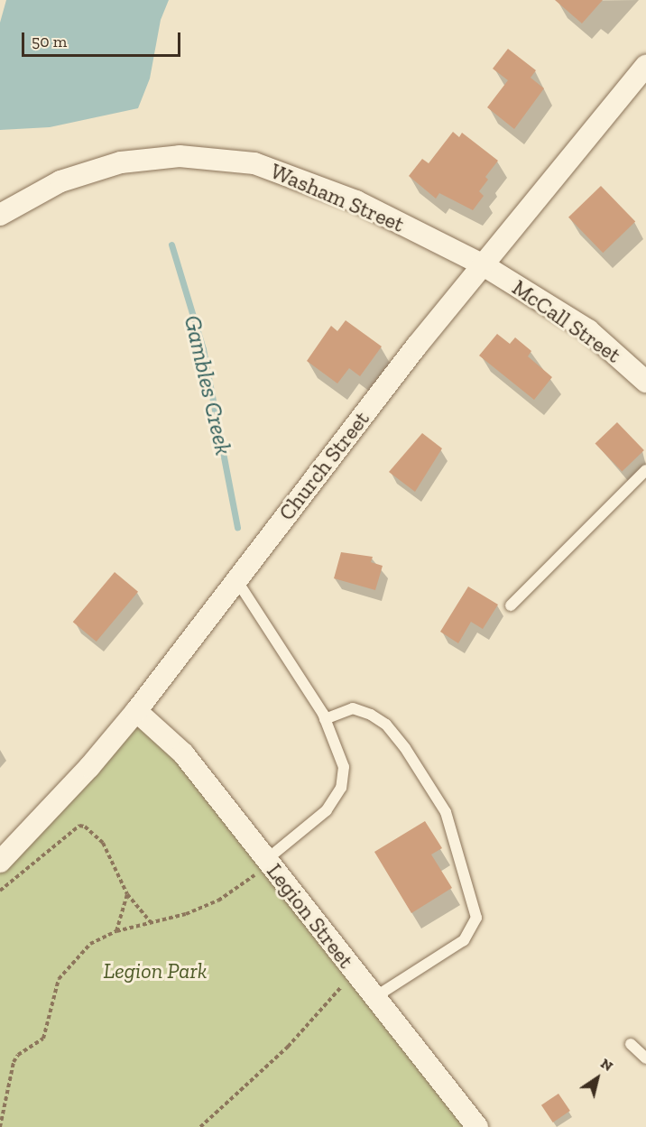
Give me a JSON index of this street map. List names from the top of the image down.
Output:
{
  "streets": {
    "street": [
      "Washam Street",
      "McCall Street",
      "Church Street",
      "Legion Street"
    ]
  },
  "crossings": [
    ["Washam Street", "McCall Street"],
    ["Washam Street", "Church Street"],
    ["McCall Street", "Church Street"],
    ["Church Street", "Legion Street"]
  ],
  "water": ["Gambles Creek"],
  "parks": ["Legion Park"],
  "scale_bar": "50 m",
  "north": "top right"
}
